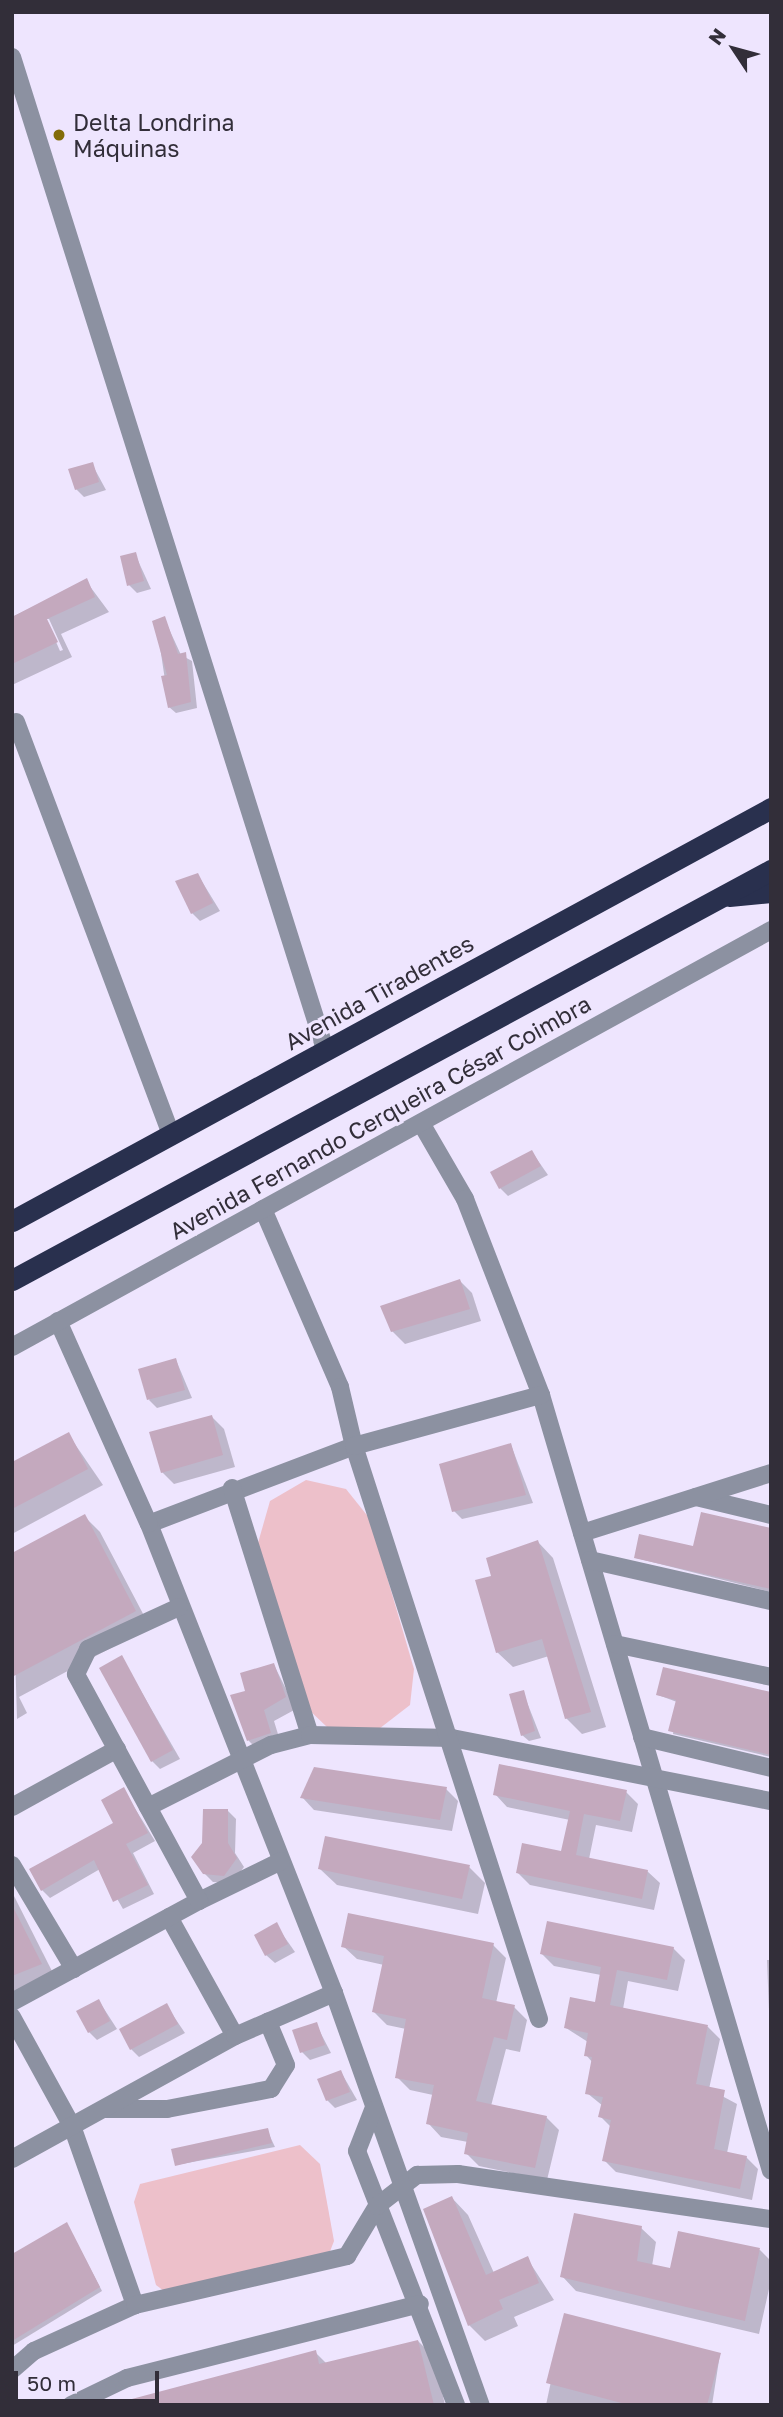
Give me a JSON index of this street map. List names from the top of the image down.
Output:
{
  "streets": {
    "highway": ["Avenida Tiradentes"],
    "street": ["Avenida Fernando Cerqueira César Coimbra"]
  },
  "places": ["Delta Londrina Máquinas"],
  "scale_bar": "50 m",
  "north": "top left"
}
